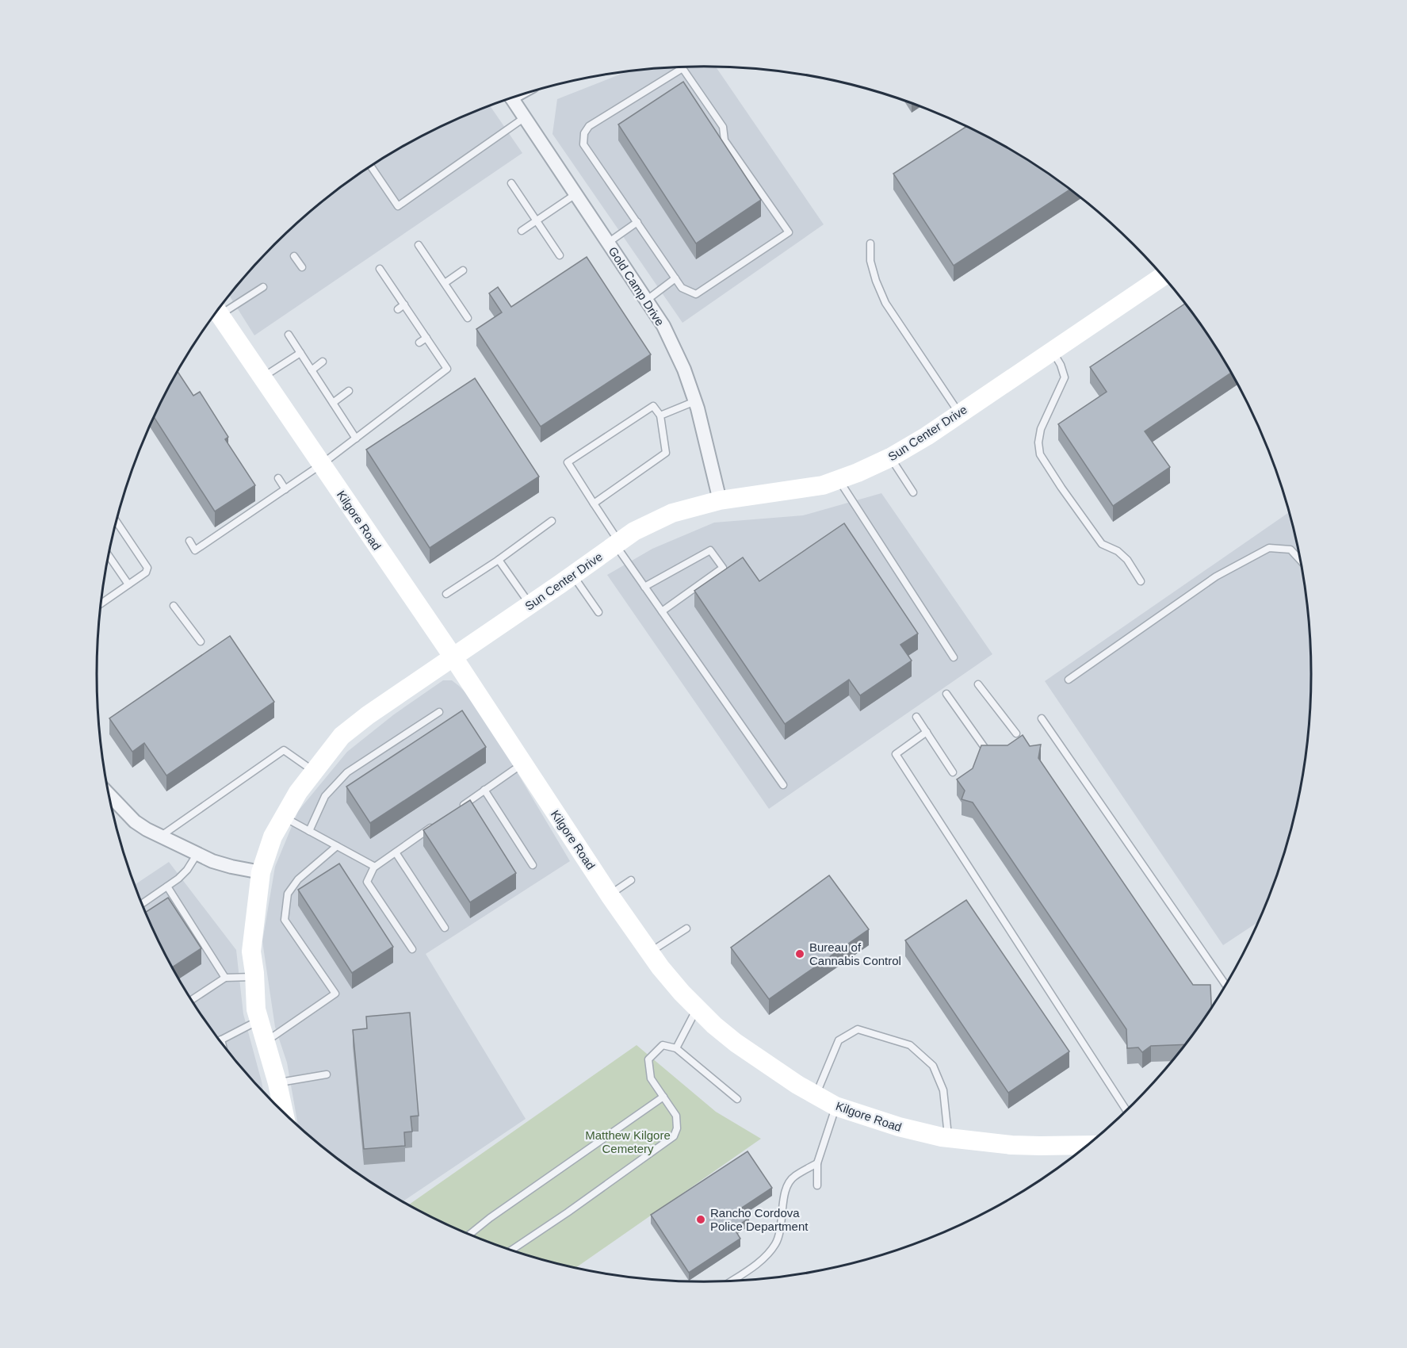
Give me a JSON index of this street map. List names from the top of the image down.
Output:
{
  "streets": {
    "street": ["Gold Camp Drive", "Sun Center Drive", "Kilgore Road"]
  },
  "crossings": [
    ["Gold Camp Drive", "Sun Center Drive"],
    ["Sun Center Drive", "Kilgore Road"]
  ],
  "parks": ["Matthew Kilgore Cemetery"],
  "places": ["Bureau of Cannabis Control", "Rancho Cordova Police Department"]
}
